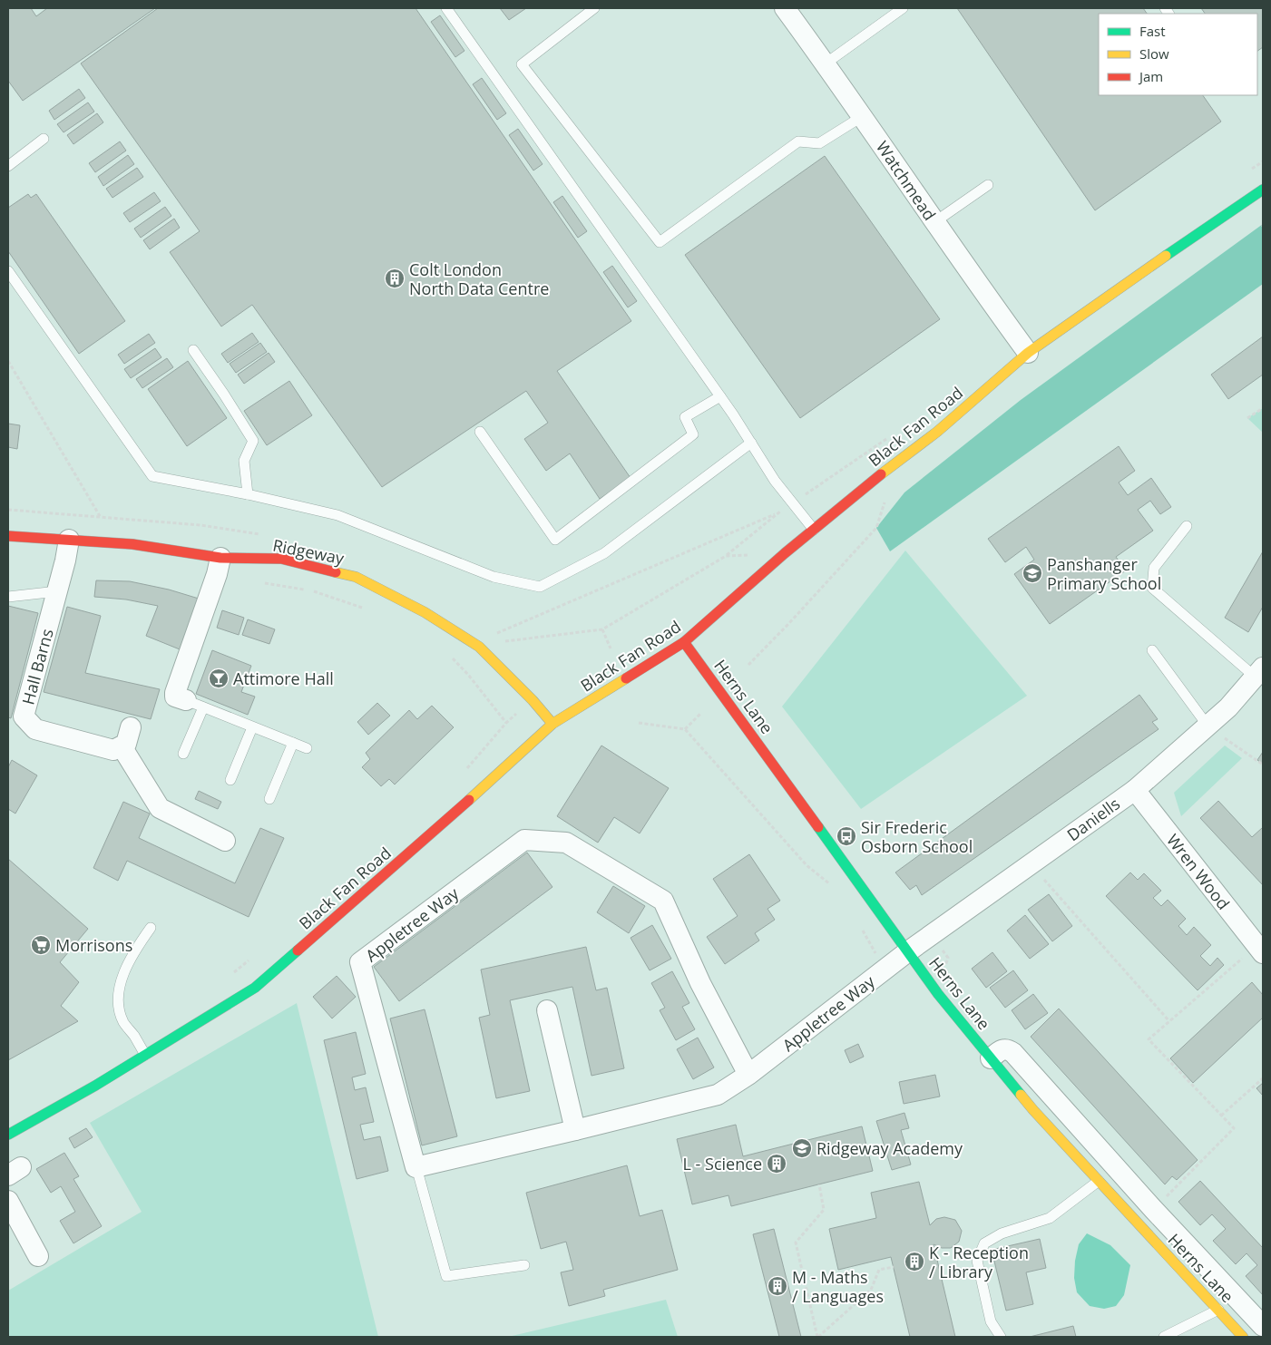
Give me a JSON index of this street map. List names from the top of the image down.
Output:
{
  "streets": {
    "main road": ["Black Fan Road", "Ridgeway", "Herns Lane"],
    "street": [
      "Watchmead",
      "Hall Barns",
      "Daniells",
      "Wren Wood",
      "Appletree Way"
    ]
  },
  "crossings": [
    ["Watchmead", "Black Fan Road"],
    ["Black Fan Road", "Ridgeway"],
    ["Black Fan Road", "Herns Lane"],
    ["Ridgeway", "Hall Barns"],
    ["Herns Lane", "Daniells"],
    ["Herns Lane", "Appletree Way"],
    ["Daniells", "Wren Wood"],
    ["Daniells", "Appletree Way"]
  ],
  "places": {
    "building": [
      "Colt London North Data Centre",
      "L - Science",
      "K - Reception / Library",
      "M - Maths / Languages"
    ],
    "school or university": ["Panshanger Primary School", "Ridgeway Academy"],
    "bar": ["Attimore Hall"],
    "bus stop": ["Sir Frederic Osborn School"],
    "supermarket": ["Morrisons"]
  },
  "legend": ["Fast", "Slow", "Jam"]
}
